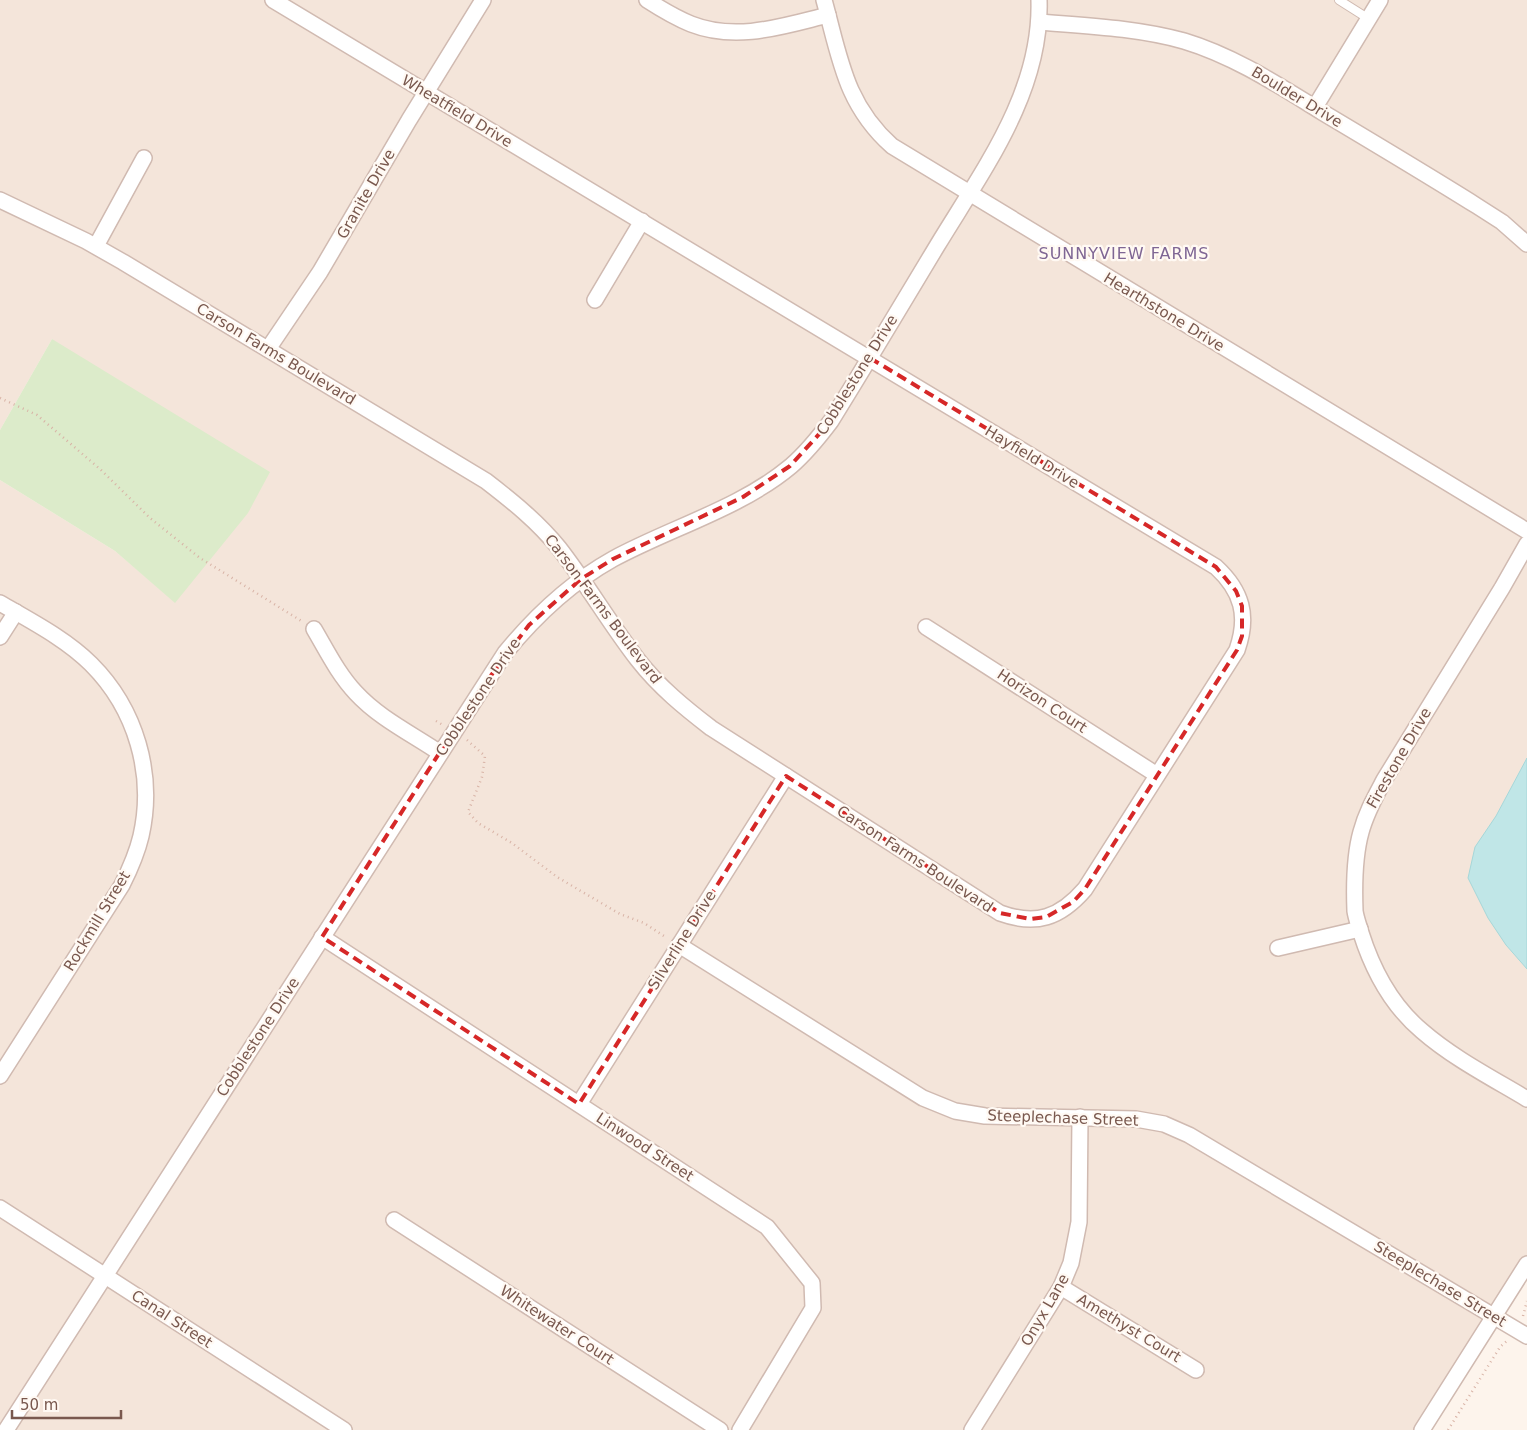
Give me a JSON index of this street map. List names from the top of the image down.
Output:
{
  "streets": {
    "street": [
      "Boulder Drive",
      "Wheatfield Drive",
      "Granite Drive",
      "Hearthstone Drive",
      "Carson Farms Boulevard",
      "Cobblestone Drive",
      "Hayfield Drive",
      "Horizon Court",
      "Firestone Drive",
      "Rockmill Street",
      "Silverline Drive",
      "Steeplechase Street",
      "Linwood Street",
      "Onyx Lane",
      "Canal Street",
      "Whitewater Court",
      "Amethyst Court"
    ]
  },
  "crossings": [
    ["Boulder Drive", "Cobblestone Drive"],
    ["Wheatfield Drive", "Granite Drive"],
    ["Wheatfield Drive", "Hayfield Drive"],
    ["Granite Drive", "Carson Farms Boulevard"],
    ["Hearthstone Drive", "Cobblestone Drive"],
    ["Carson Farms Boulevard", "Cobblestone Drive"],
    ["Carson Farms Boulevard", "Hayfield Drive"],
    ["Carson Farms Boulevard", "Horizon Court"],
    ["Carson Farms Boulevard", "Silverline Drive"],
    ["Cobblestone Drive", "Hayfield Drive"],
    ["Cobblestone Drive", "Linwood Street"],
    ["Cobblestone Drive", "Canal Street"],
    ["Hayfield Drive", "Horizon Court"],
    ["Silverline Drive", "Steeplechase Street"],
    ["Silverline Drive", "Linwood Street"],
    ["Steeplechase Street", "Onyx Lane"],
    ["Onyx Lane", "Amethyst Court"]
  ],
  "districts": ["SUNNYVIEW FARMS"],
  "scale_bar": "50 m"
}
